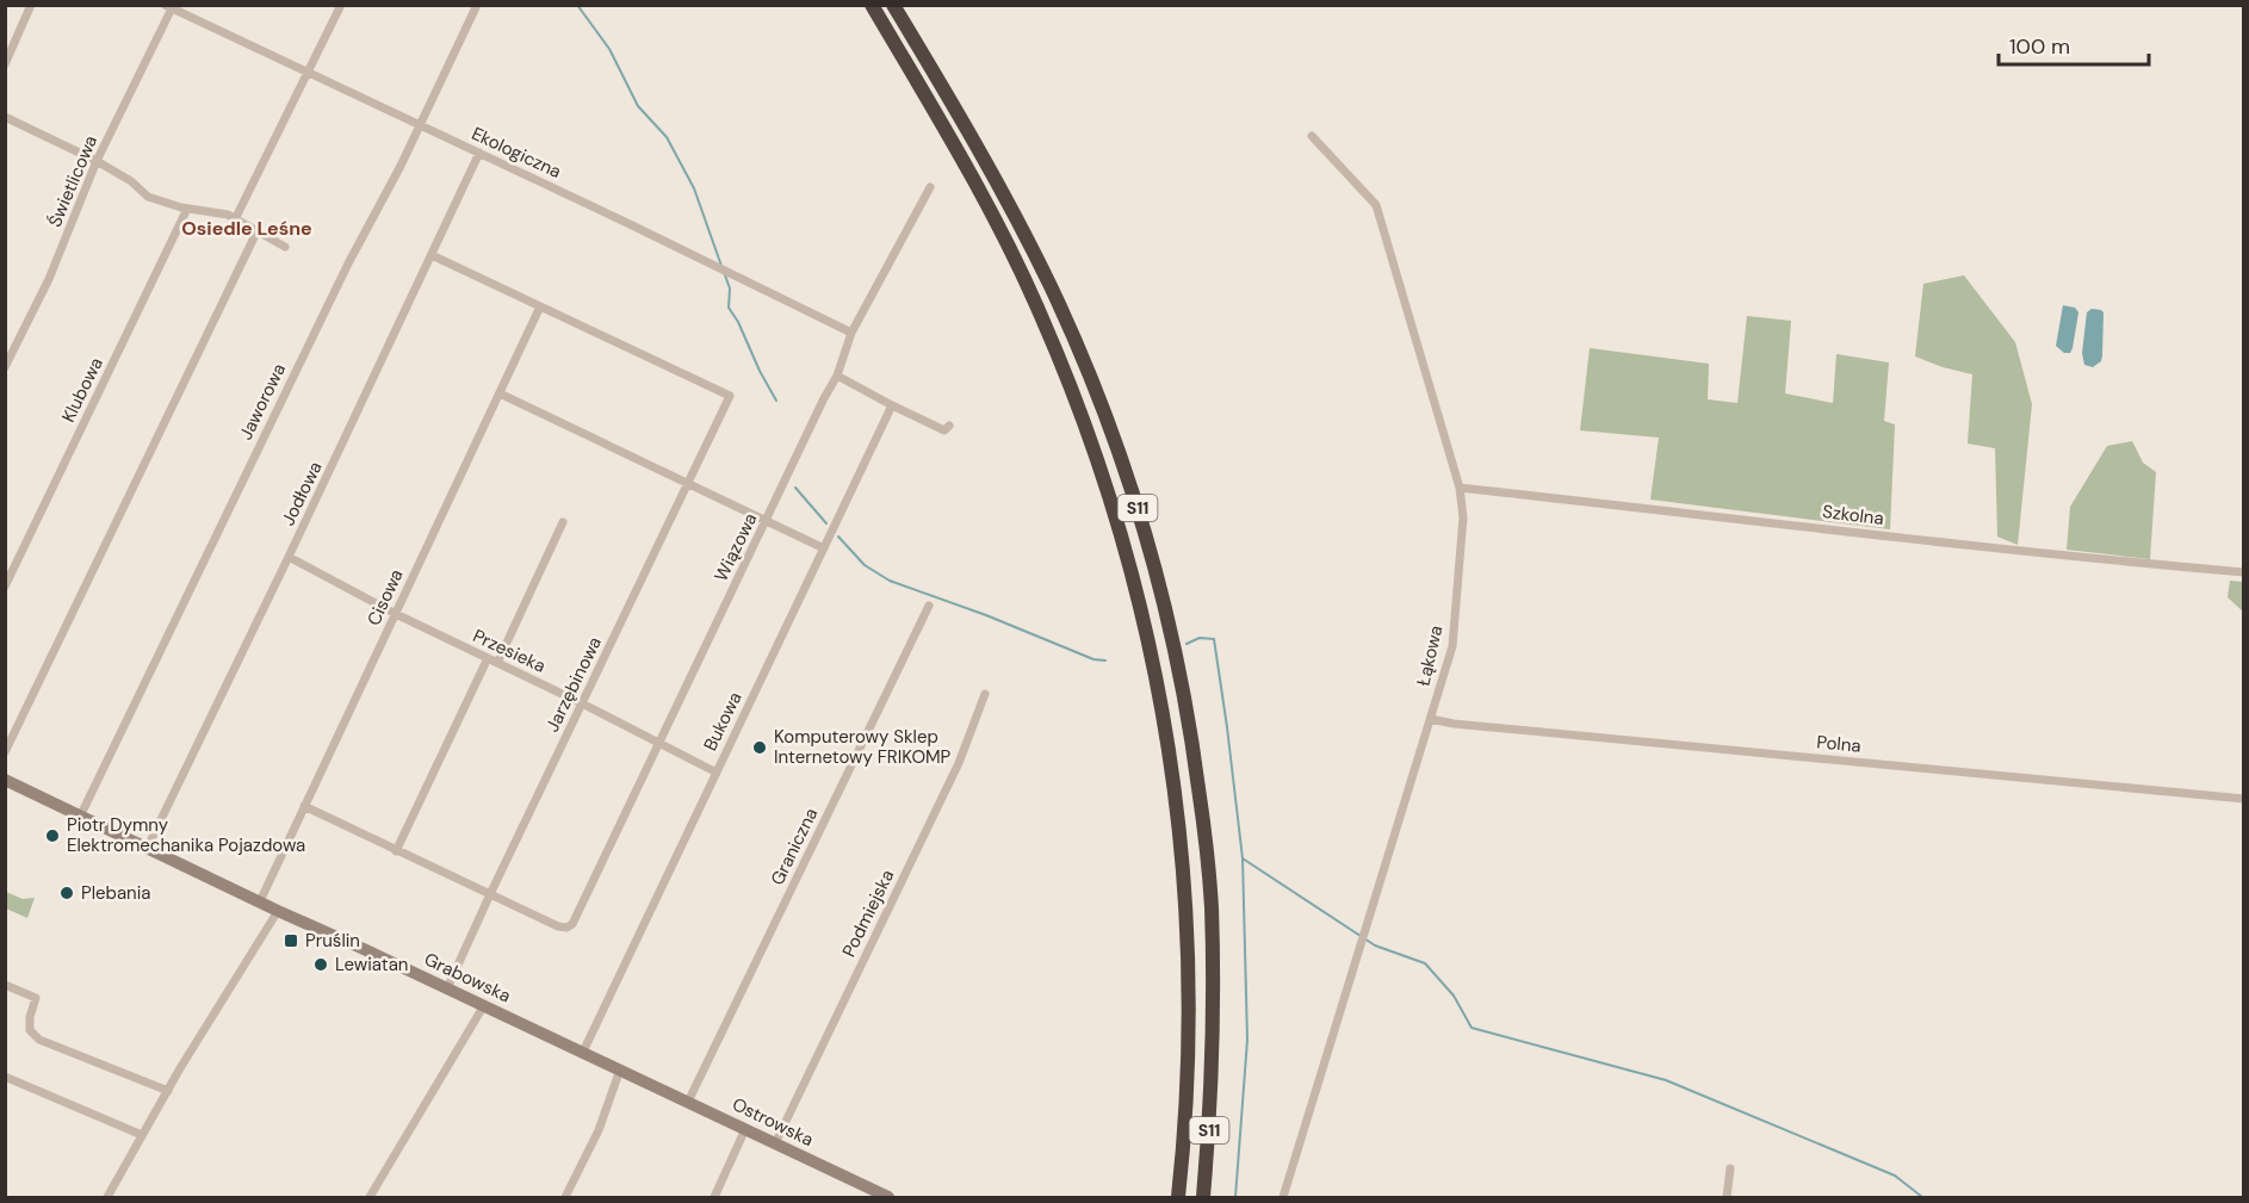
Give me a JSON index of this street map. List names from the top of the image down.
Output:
{
  "streets": {
    "highway": ["S11"],
    "street": [
      "Ekologiczna",
      "Świetlicowa",
      "Klubowa",
      "Jaworowa",
      "Jodłowa",
      "Szkolna",
      "Wiązowa",
      "Cisowa",
      "Przesieka",
      "Łąkowa",
      "Jarzębinowa",
      "Bukowa",
      "Polna",
      "Graniczna",
      "Podmiejska",
      "Grabowska",
      "Ostrowska"
    ]
  },
  "crossings": [
    ["Ekologiczna", "Świetlicowa"],
    ["Ekologiczna", "Jaworowa"],
    ["Ekologiczna", "Jodłowa"],
    ["Ekologiczna", "Wiązowa"],
    ["Jaworowa", "Grabowska"],
    ["Jodłowa", "Przesieka"],
    ["Jodłowa", "Grabowska"],
    ["Szkolna", "Łąkowa"],
    ["Wiązowa", "Przesieka"],
    ["Wiązowa", "Jarzębinowa"],
    ["Cisowa", "Przesieka"],
    ["Cisowa", "Jarzębinowa"],
    ["Cisowa", "Grabowska"],
    ["Przesieka", "Jarzębinowa"],
    ["Przesieka", "Bukowa"],
    ["Łąkowa", "Polna"],
    ["Jarzębinowa", "Grabowska"],
    ["Bukowa", "Grabowska"],
    ["Graniczna", "Ostrowska"],
    ["Podmiejska", "Ostrowska"],
    ["Grabowska", "Ostrowska"]
  ],
  "districts": ["Osiedle Leśne"],
  "places": {
    "other": [
      "Komputerowy Sklep Internetowy FRIKOMP",
      "Piotr Dymny Elektromechanika Pojazdowa",
      "Plebania",
      "Lewiatan"
    ],
    "transit": ["Pruślin"]
  },
  "scale_bar": "100 m"
}
